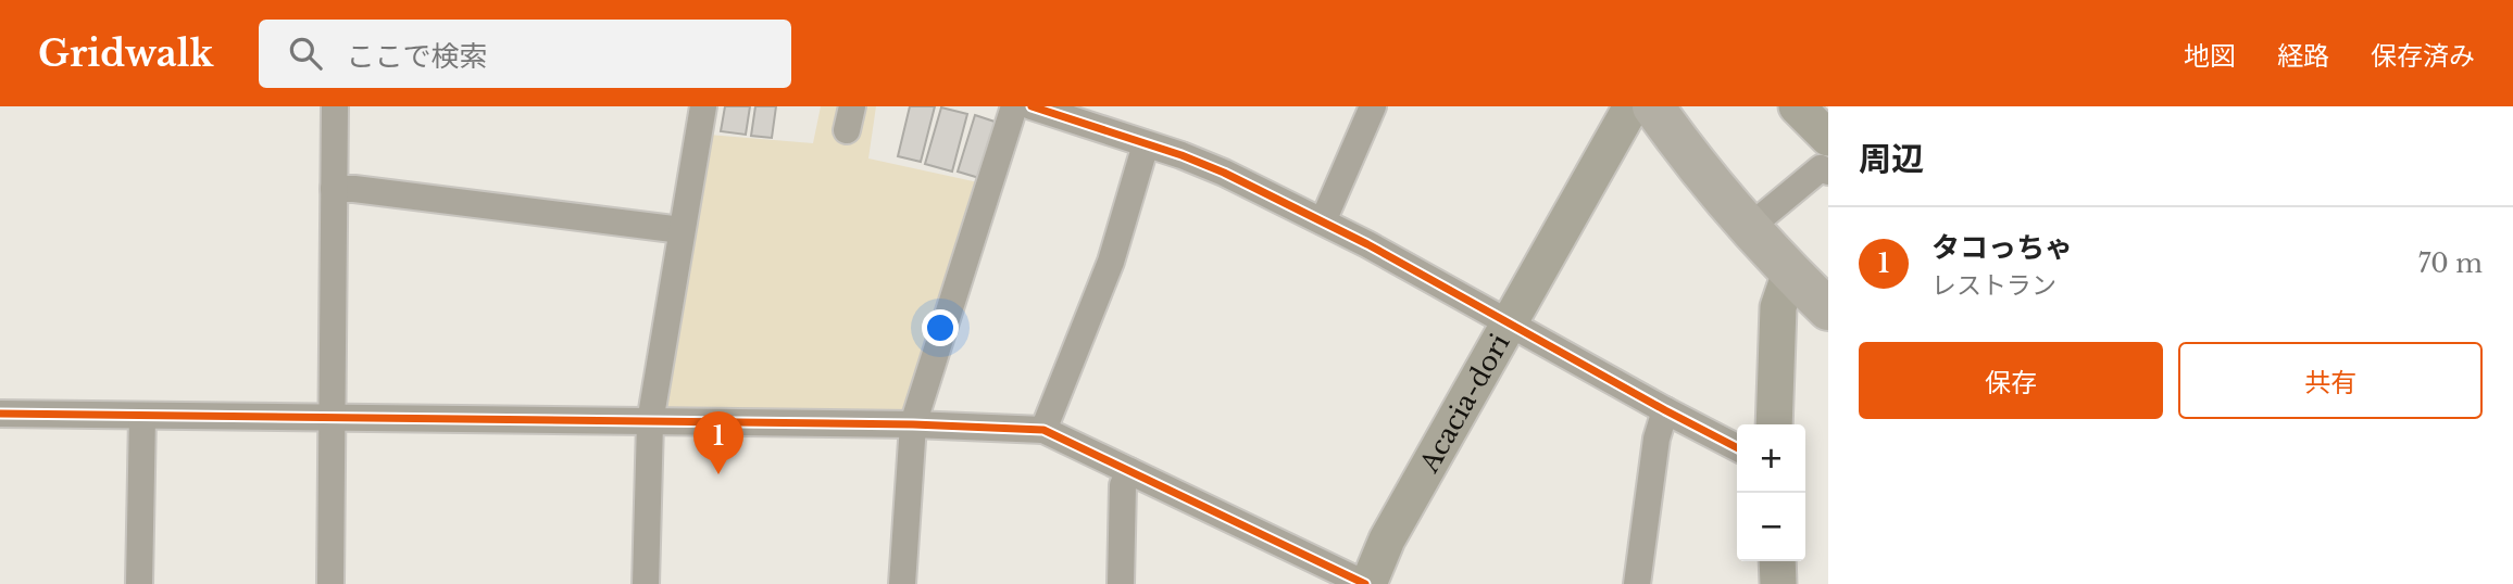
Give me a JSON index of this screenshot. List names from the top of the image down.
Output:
{
  "streets": {
    "street": ["Acacia-dori"]
  },
  "page": {
    "header": "Gridwalk",
    "search": "ここで検索",
    "nav": ["地図", "経路", "保存済み"],
    "heading": "周辺",
    "list": [
      {
        "mark": "1",
        "name": "タコっちゃ",
        "note": "レストラン",
        "value": "70 m"
      }
    ],
    "buttons": ["保存", "共有"],
    "pins": "1",
    "map_buttons": ["+", "−"]
  }
}
